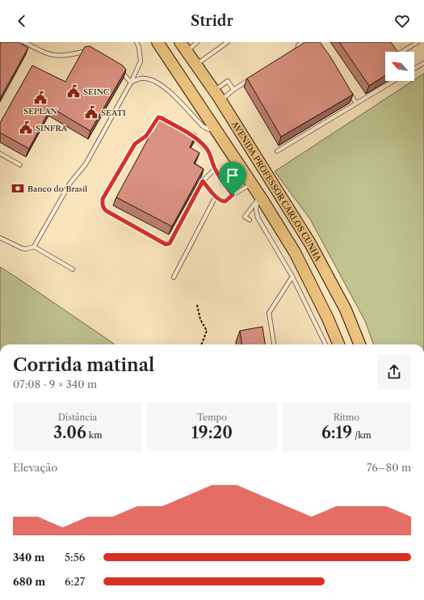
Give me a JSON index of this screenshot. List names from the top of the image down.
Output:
{
  "streets": {
    "main road": ["AVENIDA PROFESSOR CARLOS CUNHA"]
  },
  "places": {
    "public building": [
      "SEINC",
      "SEPLAN",
      "SEATI",
      "SINFRA"
    ],
    "bank": ["Banco do Brasil"]
  },
  "north": "top left",
  "page": {
    "header": "Stridr",
    "heading": ["Corrida matinal", "07:08 · 9 × 340 m"],
    "stats": [
      ["Distância", "3.06 km"],
      ["Tempo", "19:20"],
      ["Ritmo", "6:19 /km"]
    ],
    "chart": ["Elevação", "76–80 m"],
    "list": [
      {
        "name": "340 m",
        "note": "5:56"
      },
      {
        "name": "680 m",
        "note": "6:27"
      }
    ]
  }
}
